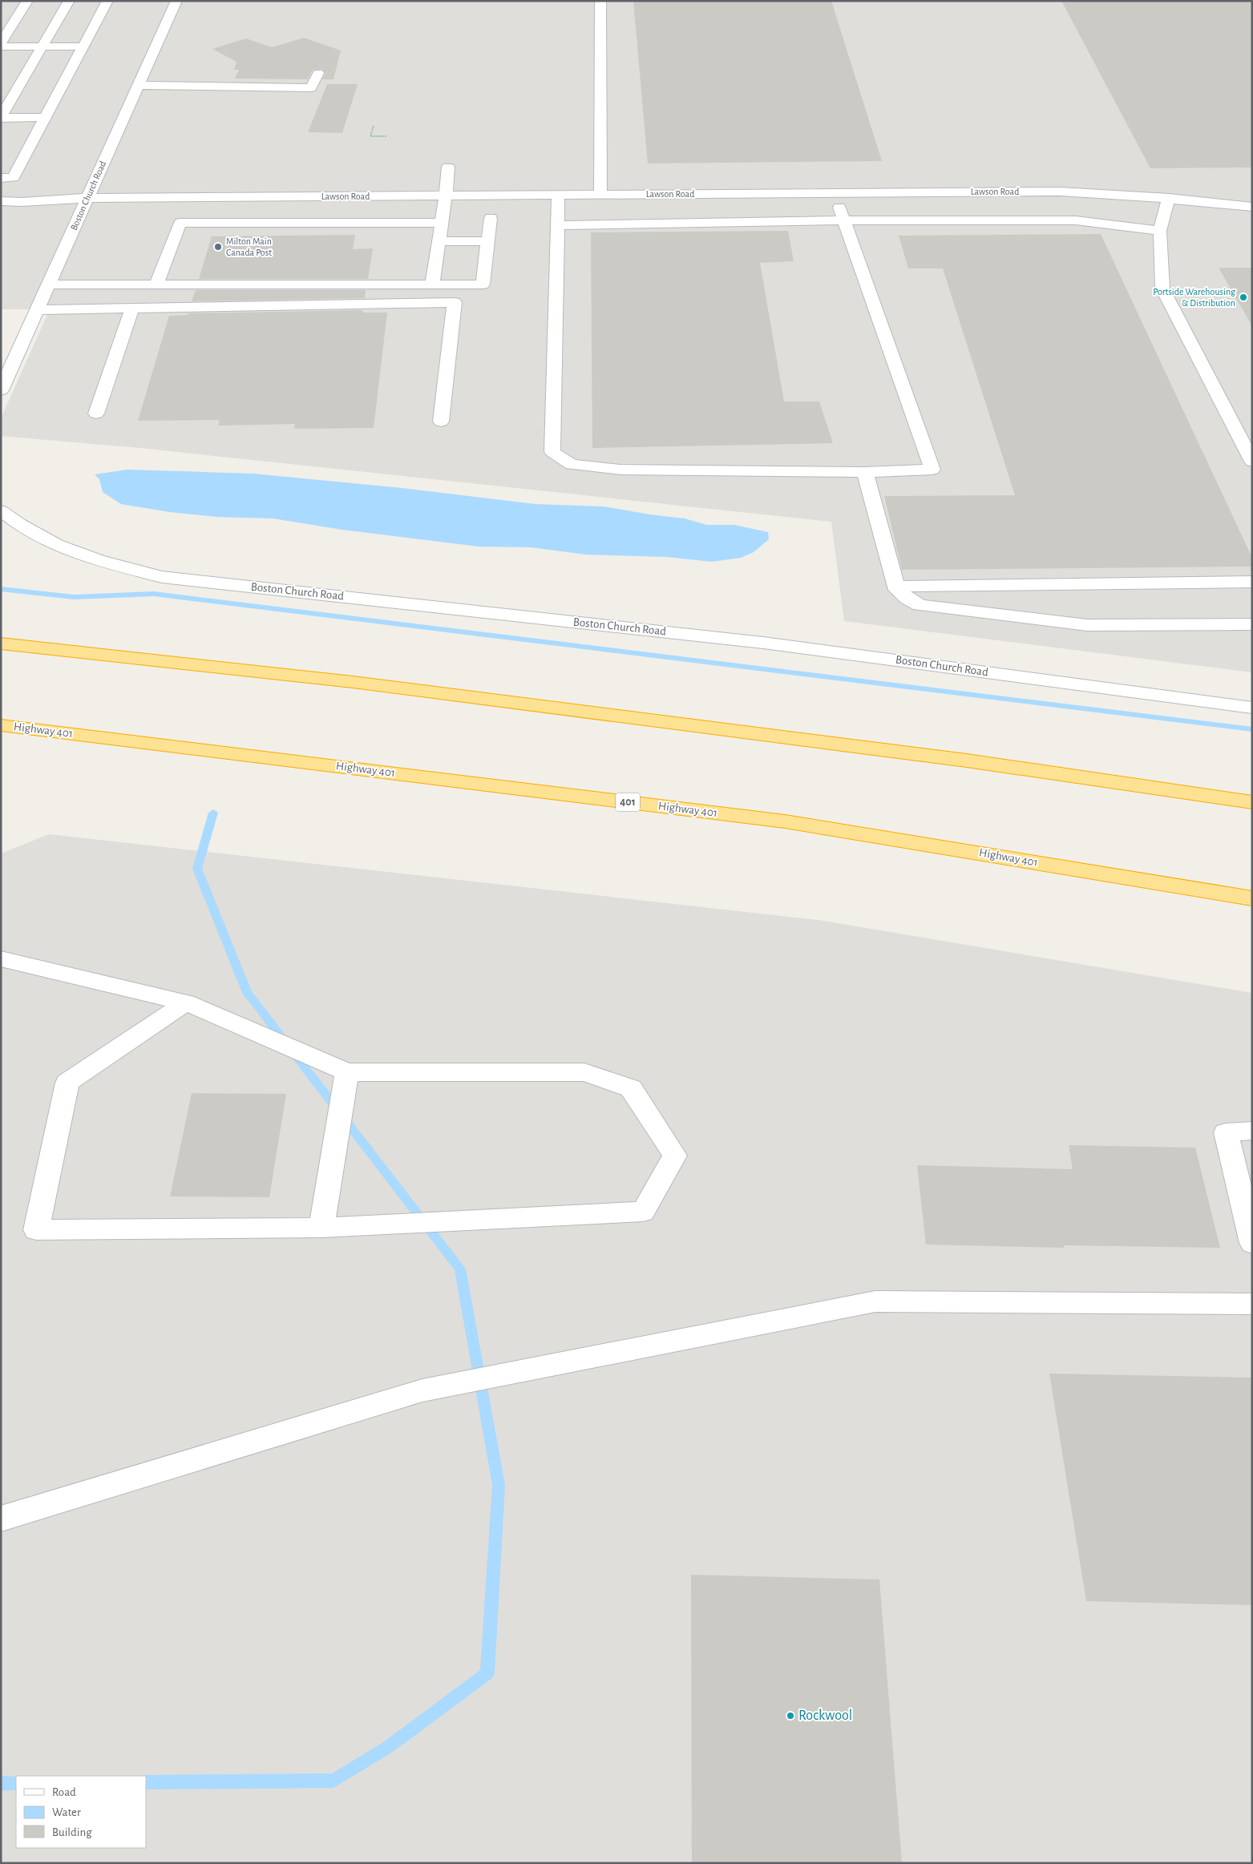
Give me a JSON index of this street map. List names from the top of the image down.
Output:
{
  "streets": {
    "highway": ["Highway 401", "401"],
    "street": ["Lawson Road", "Boston Church Road"]
  },
  "crossings": [
    ["Lawson Road", "Boston Church Road"]
  ],
  "places": ["Milton Main Canada Post", "Portside Warehousing & Distribution", "Rockwool"],
  "legend": ["Road", "Water", "Building"]
}
